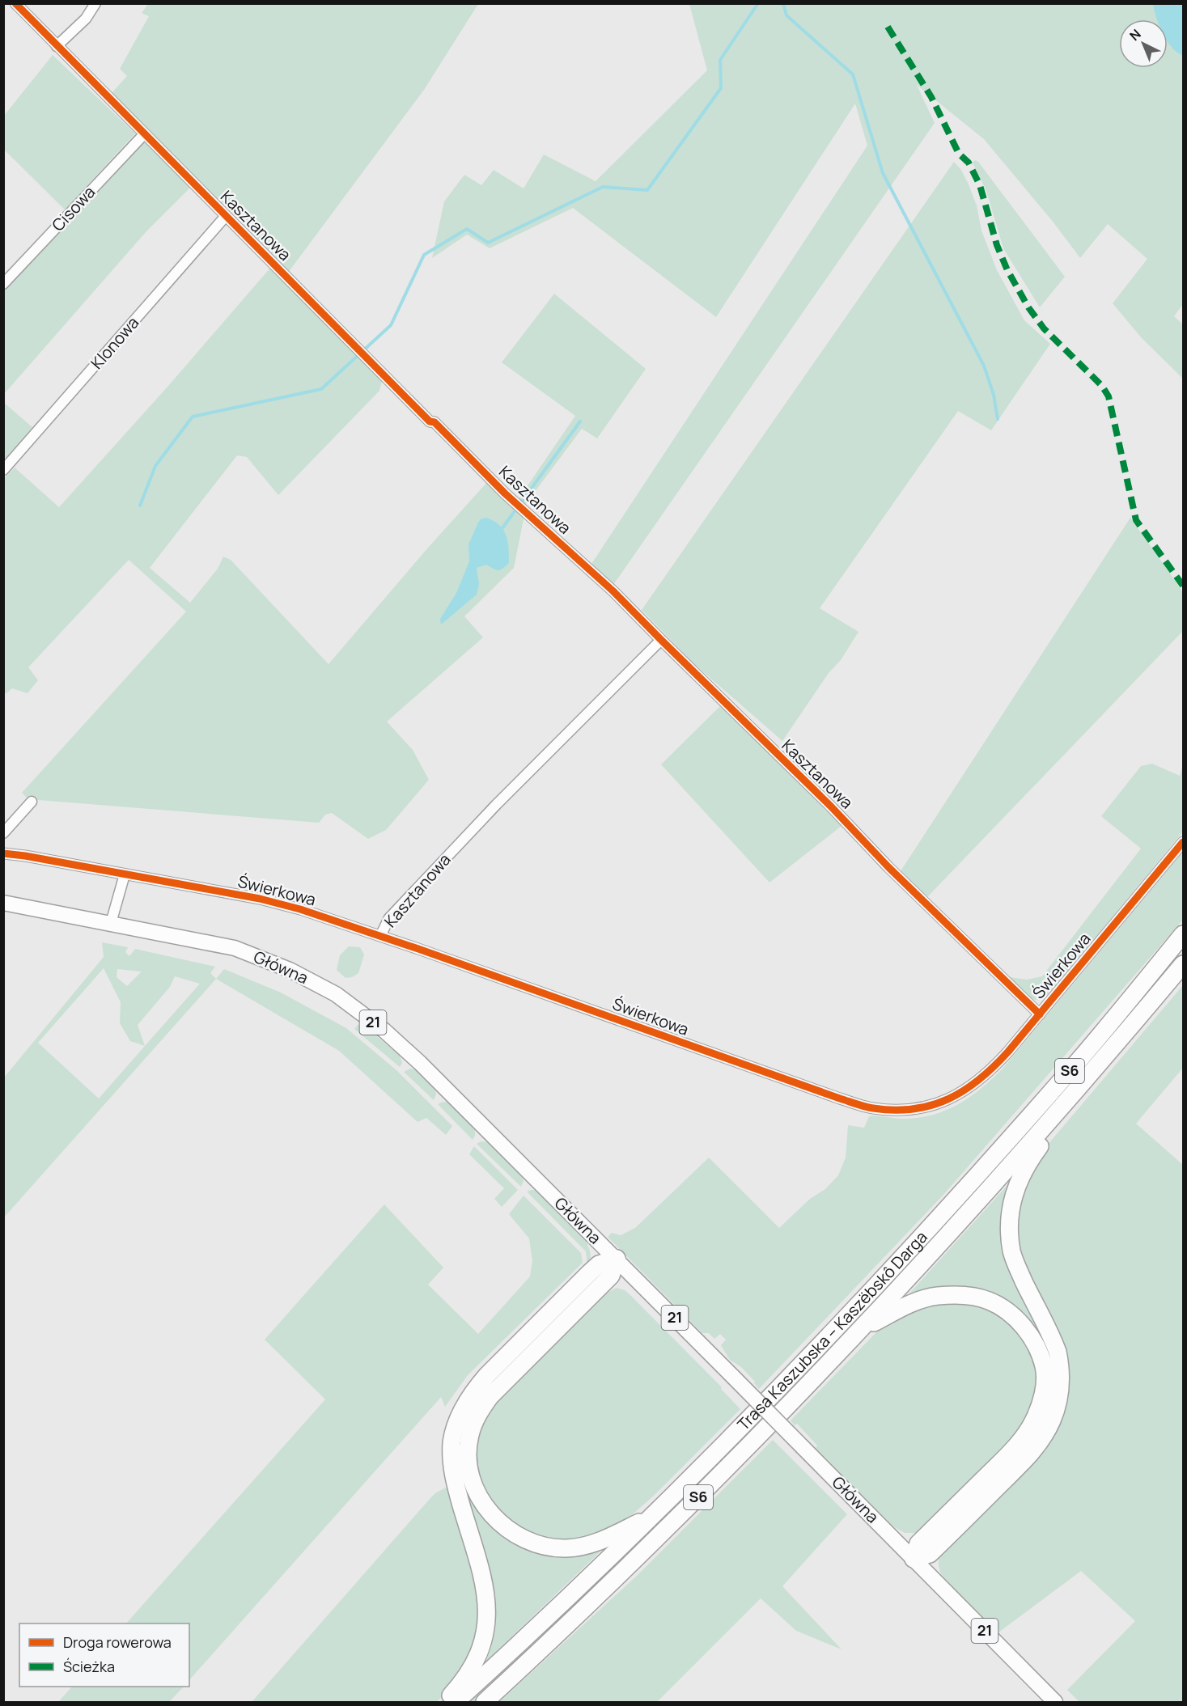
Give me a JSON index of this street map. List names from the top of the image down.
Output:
{
  "streets": {
    "highway": ["S6", "Trasa Kaszubska – Kaszëbskô Darga"],
    "main road": ["Główna", "21"],
    "street": [
      "Cisowa",
      "Kasztanowa",
      "Klonowa",
      "Świerkowa"
    ]
  },
  "crossings": [
    ["Cisowa", "Kasztanowa"],
    ["Kasztanowa", "Klonowa"],
    ["Kasztanowa", "Świerkowa"]
  ],
  "legend": ["Droga rowerowa", "Ścieżka"],
  "north": "top left"
}
